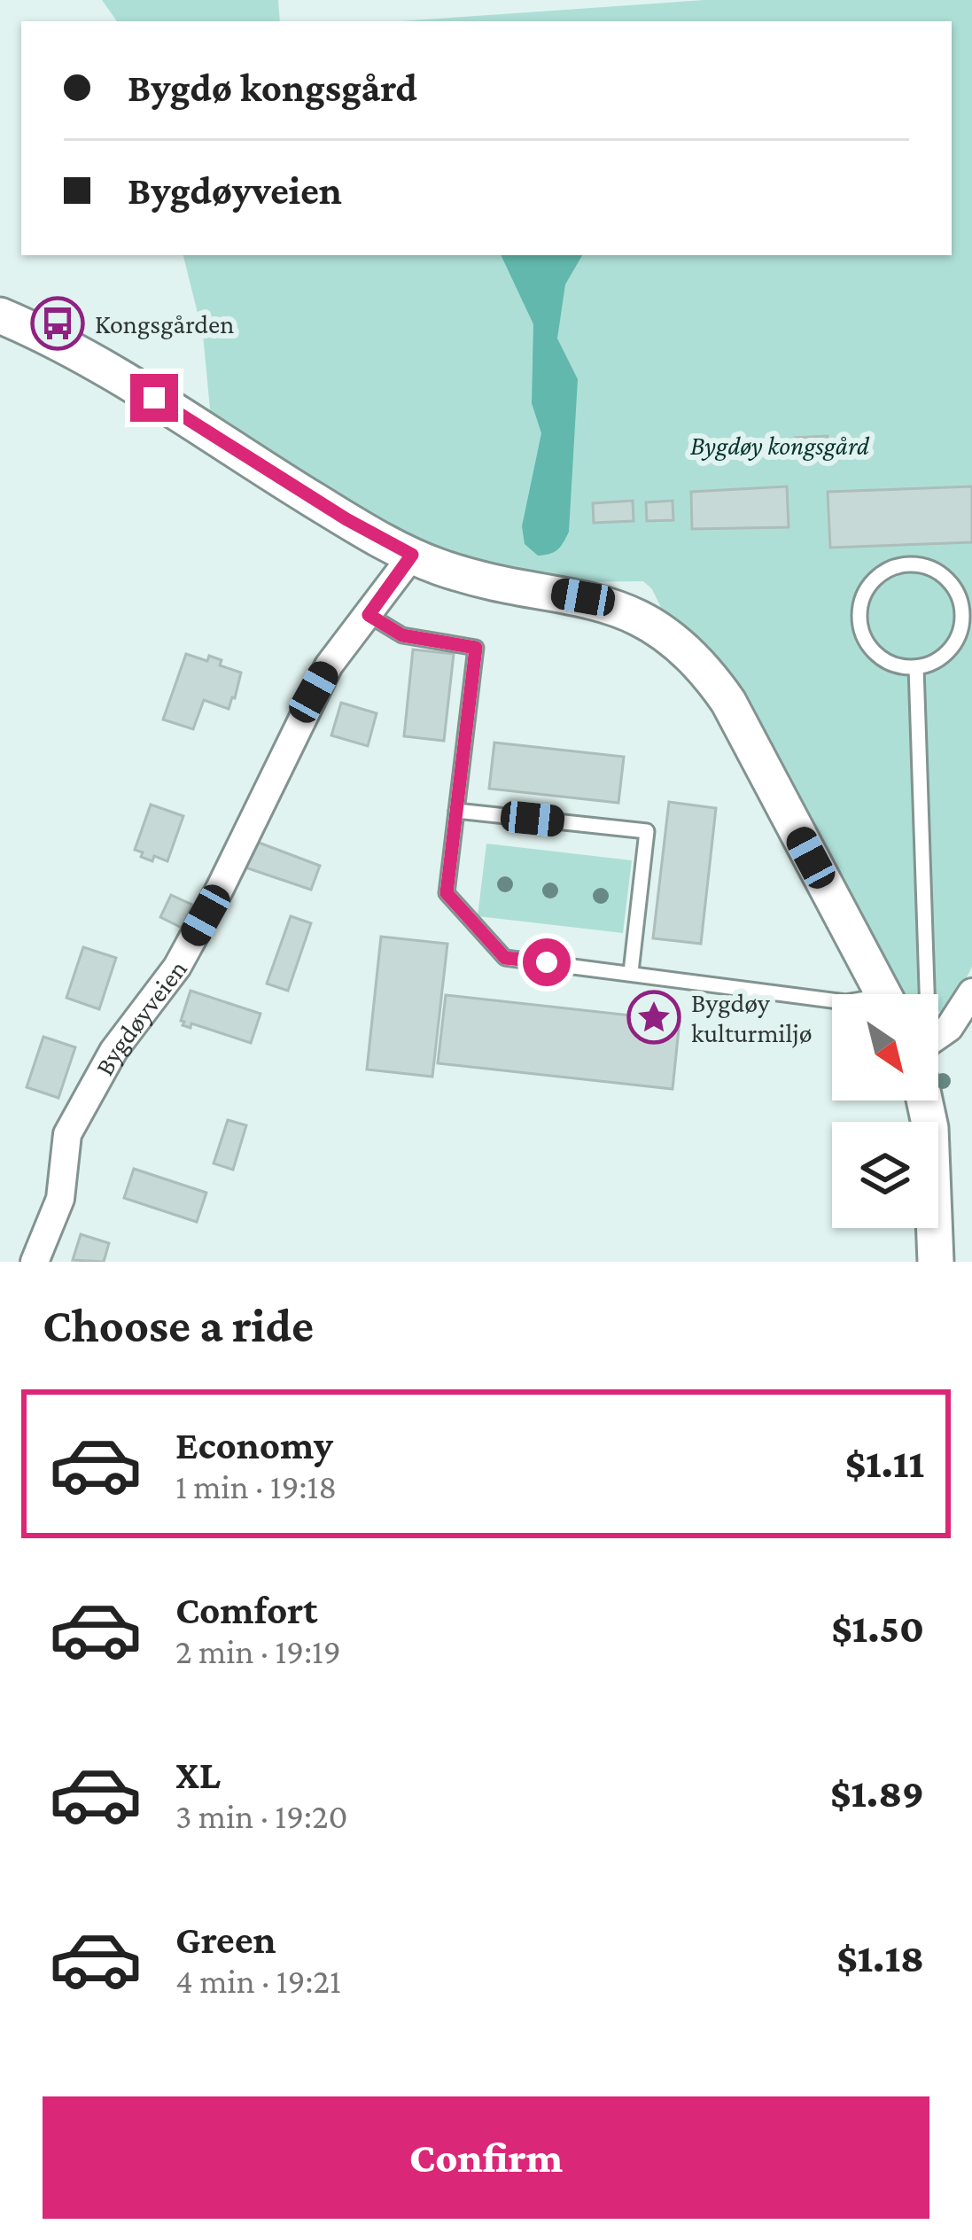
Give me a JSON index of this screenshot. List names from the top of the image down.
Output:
{
  "streets": {
    "street": ["Bygdøyveien"]
  },
  "parks": ["Bygdøy kongsgård"],
  "places": {
    "bus stop": ["Kongsgården"],
    "place": ["Bygdøy kulturmiljø"]
  },
  "north": "bottom right",
  "page": {
    "banner": ["Bygdø kongsgård", "Bygdøyveien"],
    "heading": "Choose a ride",
    "list": [
      {
        "name": "Economy",
        "note": "1 min · 19:18",
        "value": "$1.11"
      },
      {
        "name": "Comfort",
        "note": "2 min · 19:19",
        "value": "$1.50"
      },
      {
        "name": "XL",
        "note": "3 min · 19:20",
        "value": "$1.89"
      },
      {
        "name": "Green",
        "note": "4 min · 19:21",
        "value": "$1.18"
      }
    ],
    "buttons": "Confirm"
  }
}
